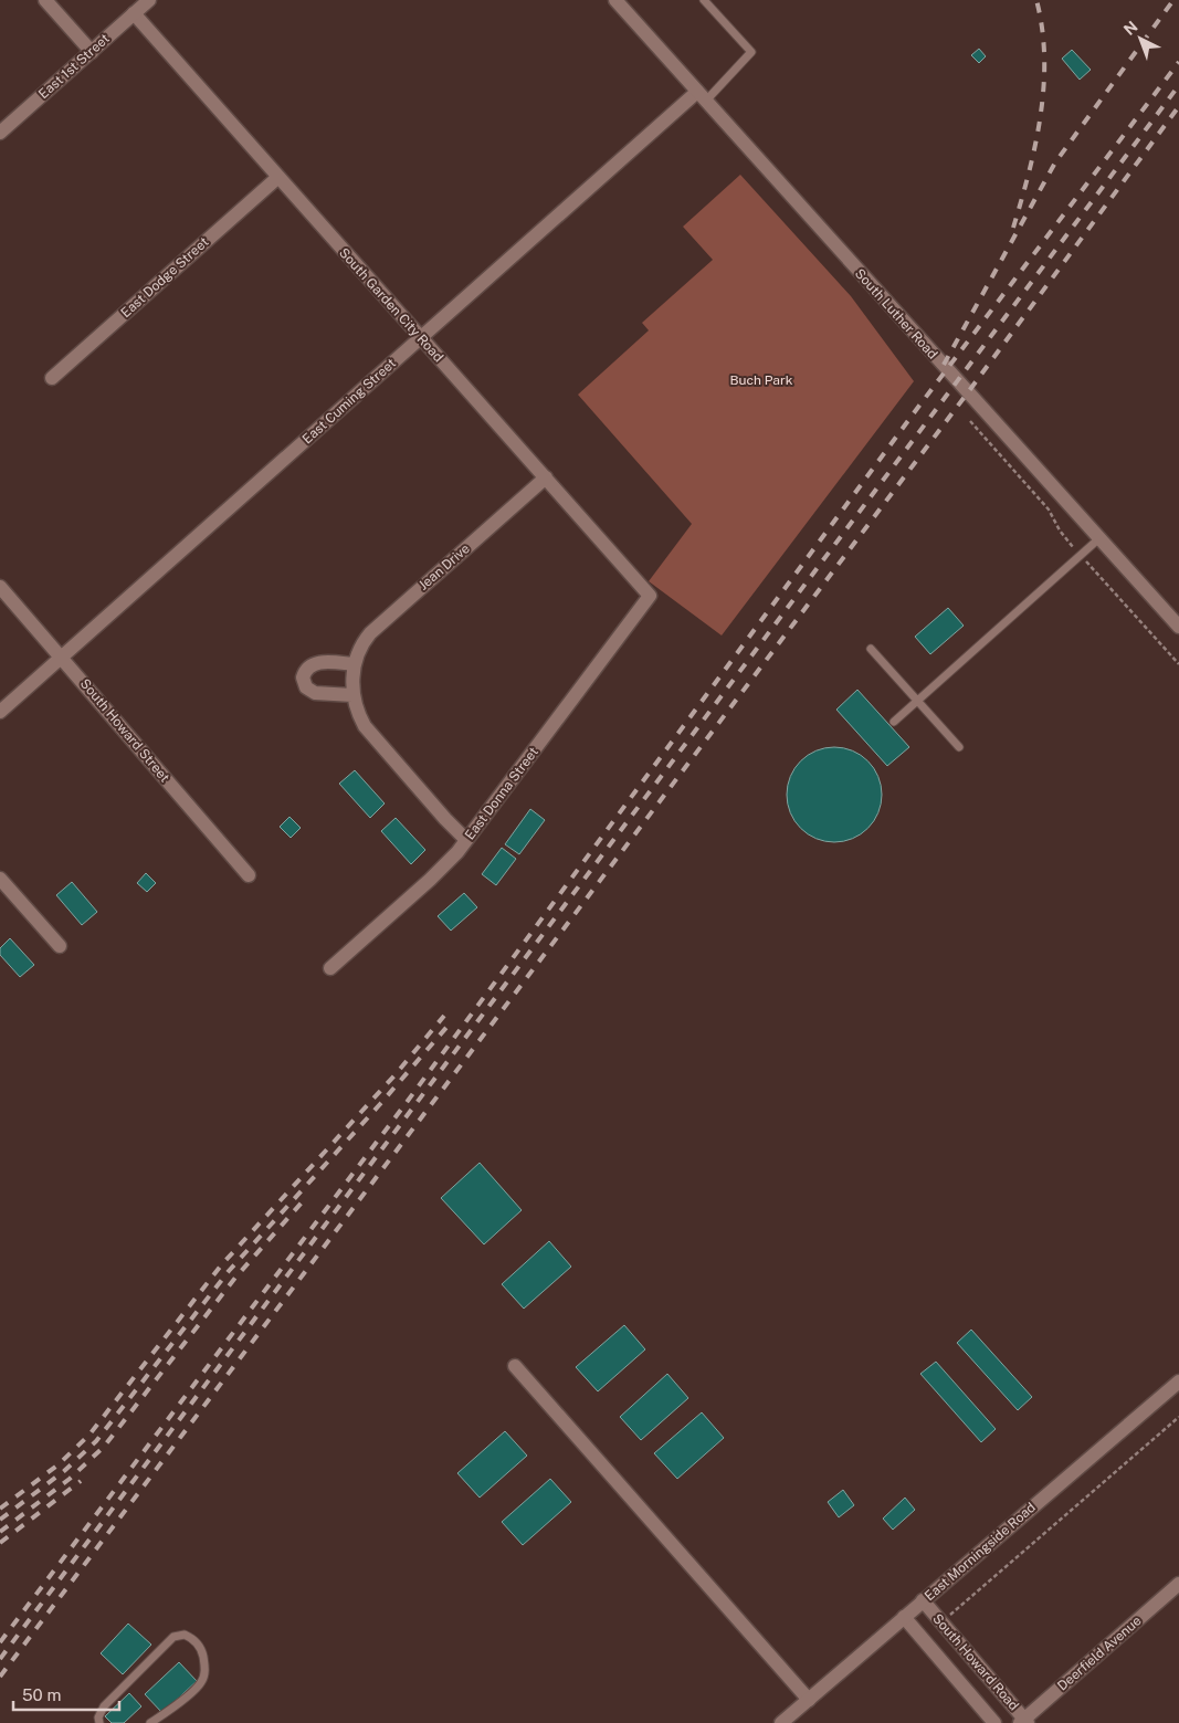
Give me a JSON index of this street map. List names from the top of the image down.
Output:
{
  "streets": {
    "street": [
      "East 1st Street",
      "East Dodge Street",
      "South Garden City Road",
      "South Luther Road",
      "East Cuming Street",
      "Jean Drive",
      "South Howard Street",
      "East Donna Street",
      "East Morningside Road",
      "Deerfield Avenue",
      "South Howard Road"
    ]
  },
  "crossings": [
    ["East 1st Street", "South Garden City Road"],
    ["East Dodge Street", "South Garden City Road"],
    ["South Garden City Road", "East Cuming Street"],
    ["South Garden City Road", "Jean Drive"],
    ["South Garden City Road", "East Donna Street"],
    ["South Luther Road", "East Cuming Street"],
    ["East Cuming Street", "South Howard Street"],
    ["Jean Drive", "East Donna Street"],
    ["East Morningside Road", "South Howard Road"],
    ["Deerfield Avenue", "South Howard Road"]
  ],
  "parks": ["Buch Park"],
  "scale_bar": "50 m",
  "north": "top left"
}
